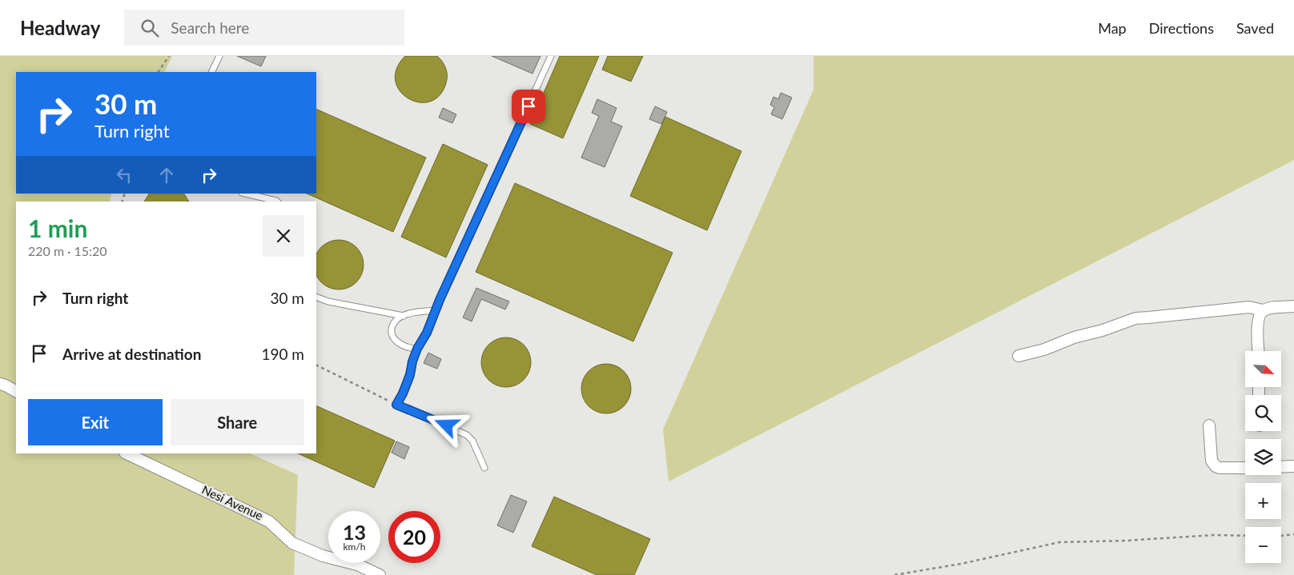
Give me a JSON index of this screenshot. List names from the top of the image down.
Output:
{
  "streets": {
    "street": ["Nesi Avenue"]
  },
  "north": "bottom right",
  "page": {
    "header": "Headway",
    "search": "Search here",
    "nav": ["Map", "Directions", "Saved"],
    "turn": ["30 m", "Turn right"],
    "heading": ["1 min", "220 m · 15:20"],
    "list": [
      {
        "name": "Turn right",
        "value": "30 m"
      },
      {
        "name": "Arrive at destination",
        "value": "190 m"
      }
    ],
    "map_buttons": ["+", "−"],
    "buttons": ["Exit", "Share"],
    "speed": "13 km/h",
    "limit": "20"
  }
}
